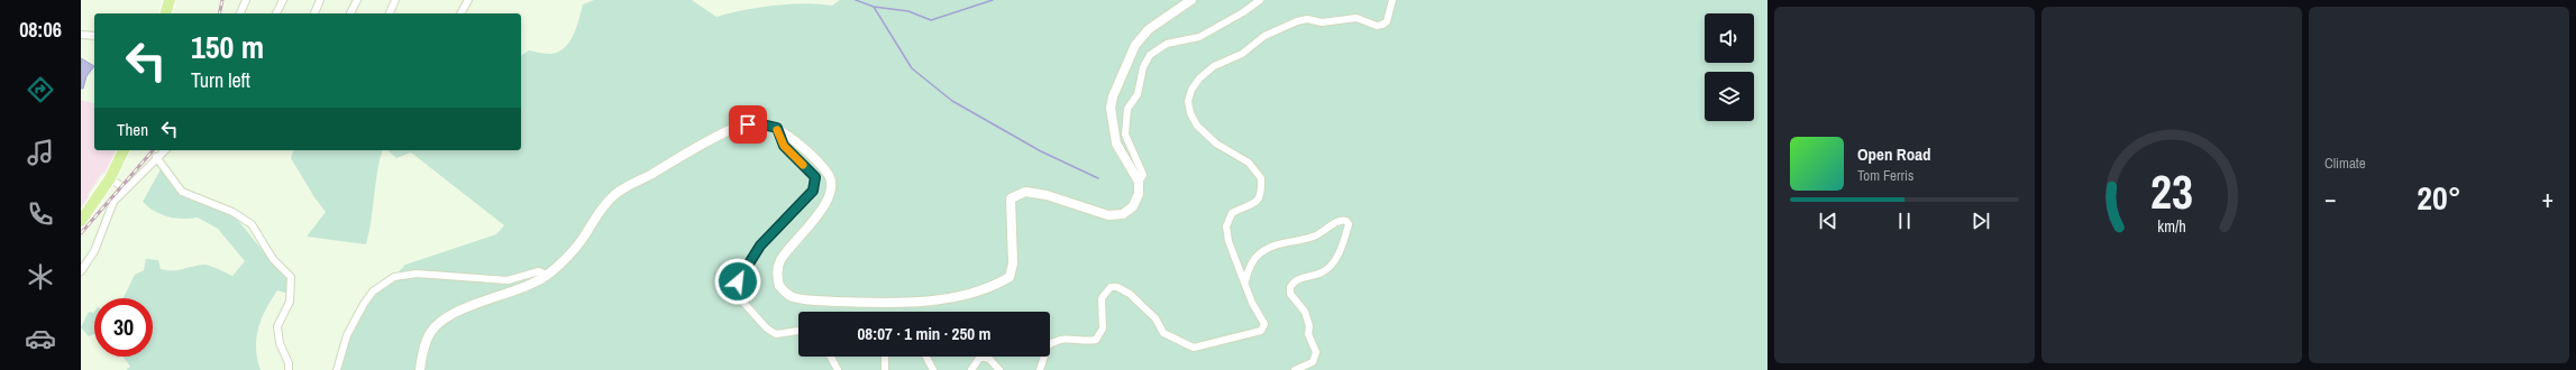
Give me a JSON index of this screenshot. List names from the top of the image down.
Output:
{
  "page": {
    "tabs": "08:06",
    "tile": "Climate",
    "turn": ["150 m", "Turn left"],
    "then": "Then",
    "song": ["Open Road", "Tom Ferris"],
    "heat": ["−", "20°", "+"],
    "limit": "30",
    "trip": "08:07 · 1 min · 250 m",
    "gauge": ["23", "km/h"]
  }
}
